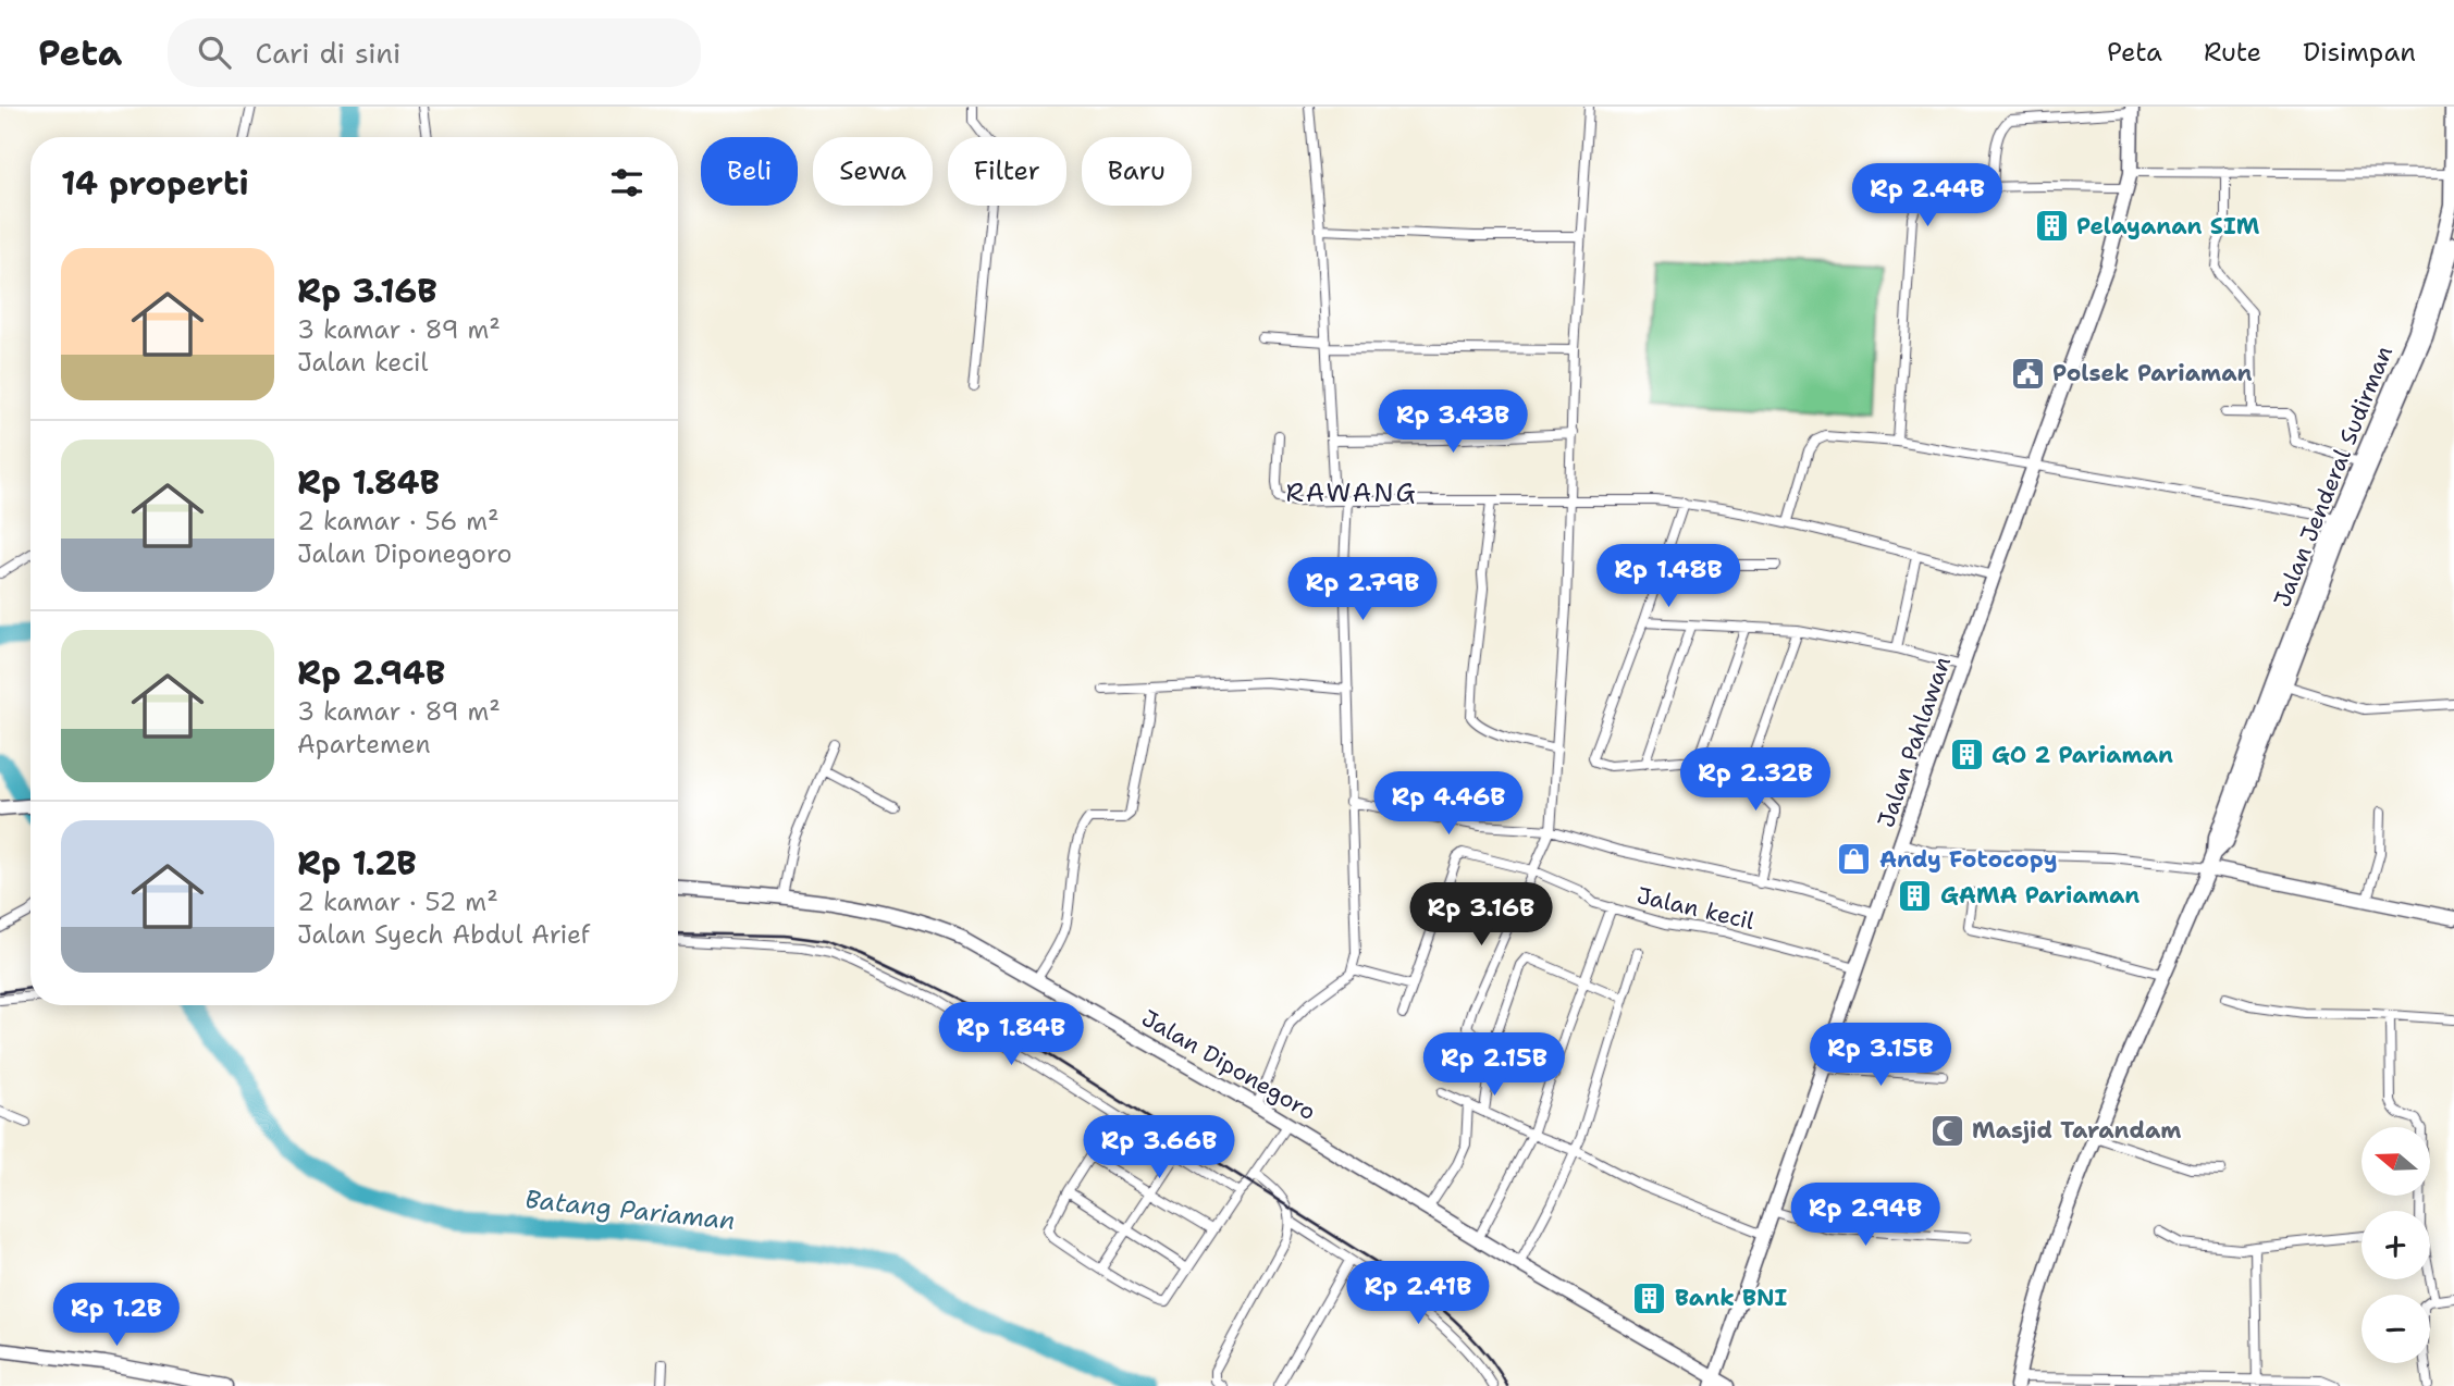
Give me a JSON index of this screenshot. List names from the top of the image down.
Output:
{
  "streets": {
    "main road": ["Jalan Jenderal Sudirman", "Jalan Pahlawan", "Jalan Diponegoro"],
    "street": ["Jalan kecil"]
  },
  "crossings": [
    ["Jalan Pahlawan", "Jalan kecil"],
    ["Jalan Pahlawan", "Jalan Diponegoro"]
  ],
  "districts": ["RAWANG"],
  "water": ["Batang Pariaman"],
  "places": {
    "building": [
      "Pelayanan SIM",
      "GO 2 Pariaman",
      "GAMA Pariaman",
      "Bank BNI"
    ],
    "public building": ["Polsek Pariaman"],
    "shop": ["Andy Fotocopy"],
    "mosque": ["Masjid Tarandam"]
  },
  "north": "left",
  "page": {
    "header": "Peta",
    "search": "Cari di sini",
    "nav": ["Peta", "Rute", "Disimpan"],
    "chip": [
      "Beli",
      "Sewa",
      "Filter",
      "Baru"
    ],
    "heading": "14 properti",
    "price": [
      "Rp 2.44B",
      "Rp 3.43B",
      "Rp 1.48B",
      "Rp 2.79B",
      "Rp 2.32B",
      "Rp 4.46B",
      "Rp 3.16B",
      "Rp 1.84B",
      "Rp 3.15B",
      "Rp 2.15B",
      "Rp 3.66B",
      "Rp 2.94B",
      "Rp 2.41B",
      "Rp 1.2B"
    ],
    "list": [
      {
        "name": "Rp 3.16B",
        "note": "3 kamar · 89 m² · Jalan kecil"
      },
      {
        "name": "Rp 1.84B",
        "note": "2 kamar · 56 m² · Jalan Diponegoro"
      },
      {
        "name": "Rp 2.94B",
        "note": "3 kamar · 89 m² · Apartemen"
      },
      {
        "name": "Rp 1.2B",
        "note": "2 kamar · 52 m² · Jalan Syech Abdul Arief"
      }
    ],
    "map_buttons": ["+", "−"]
  }
}
